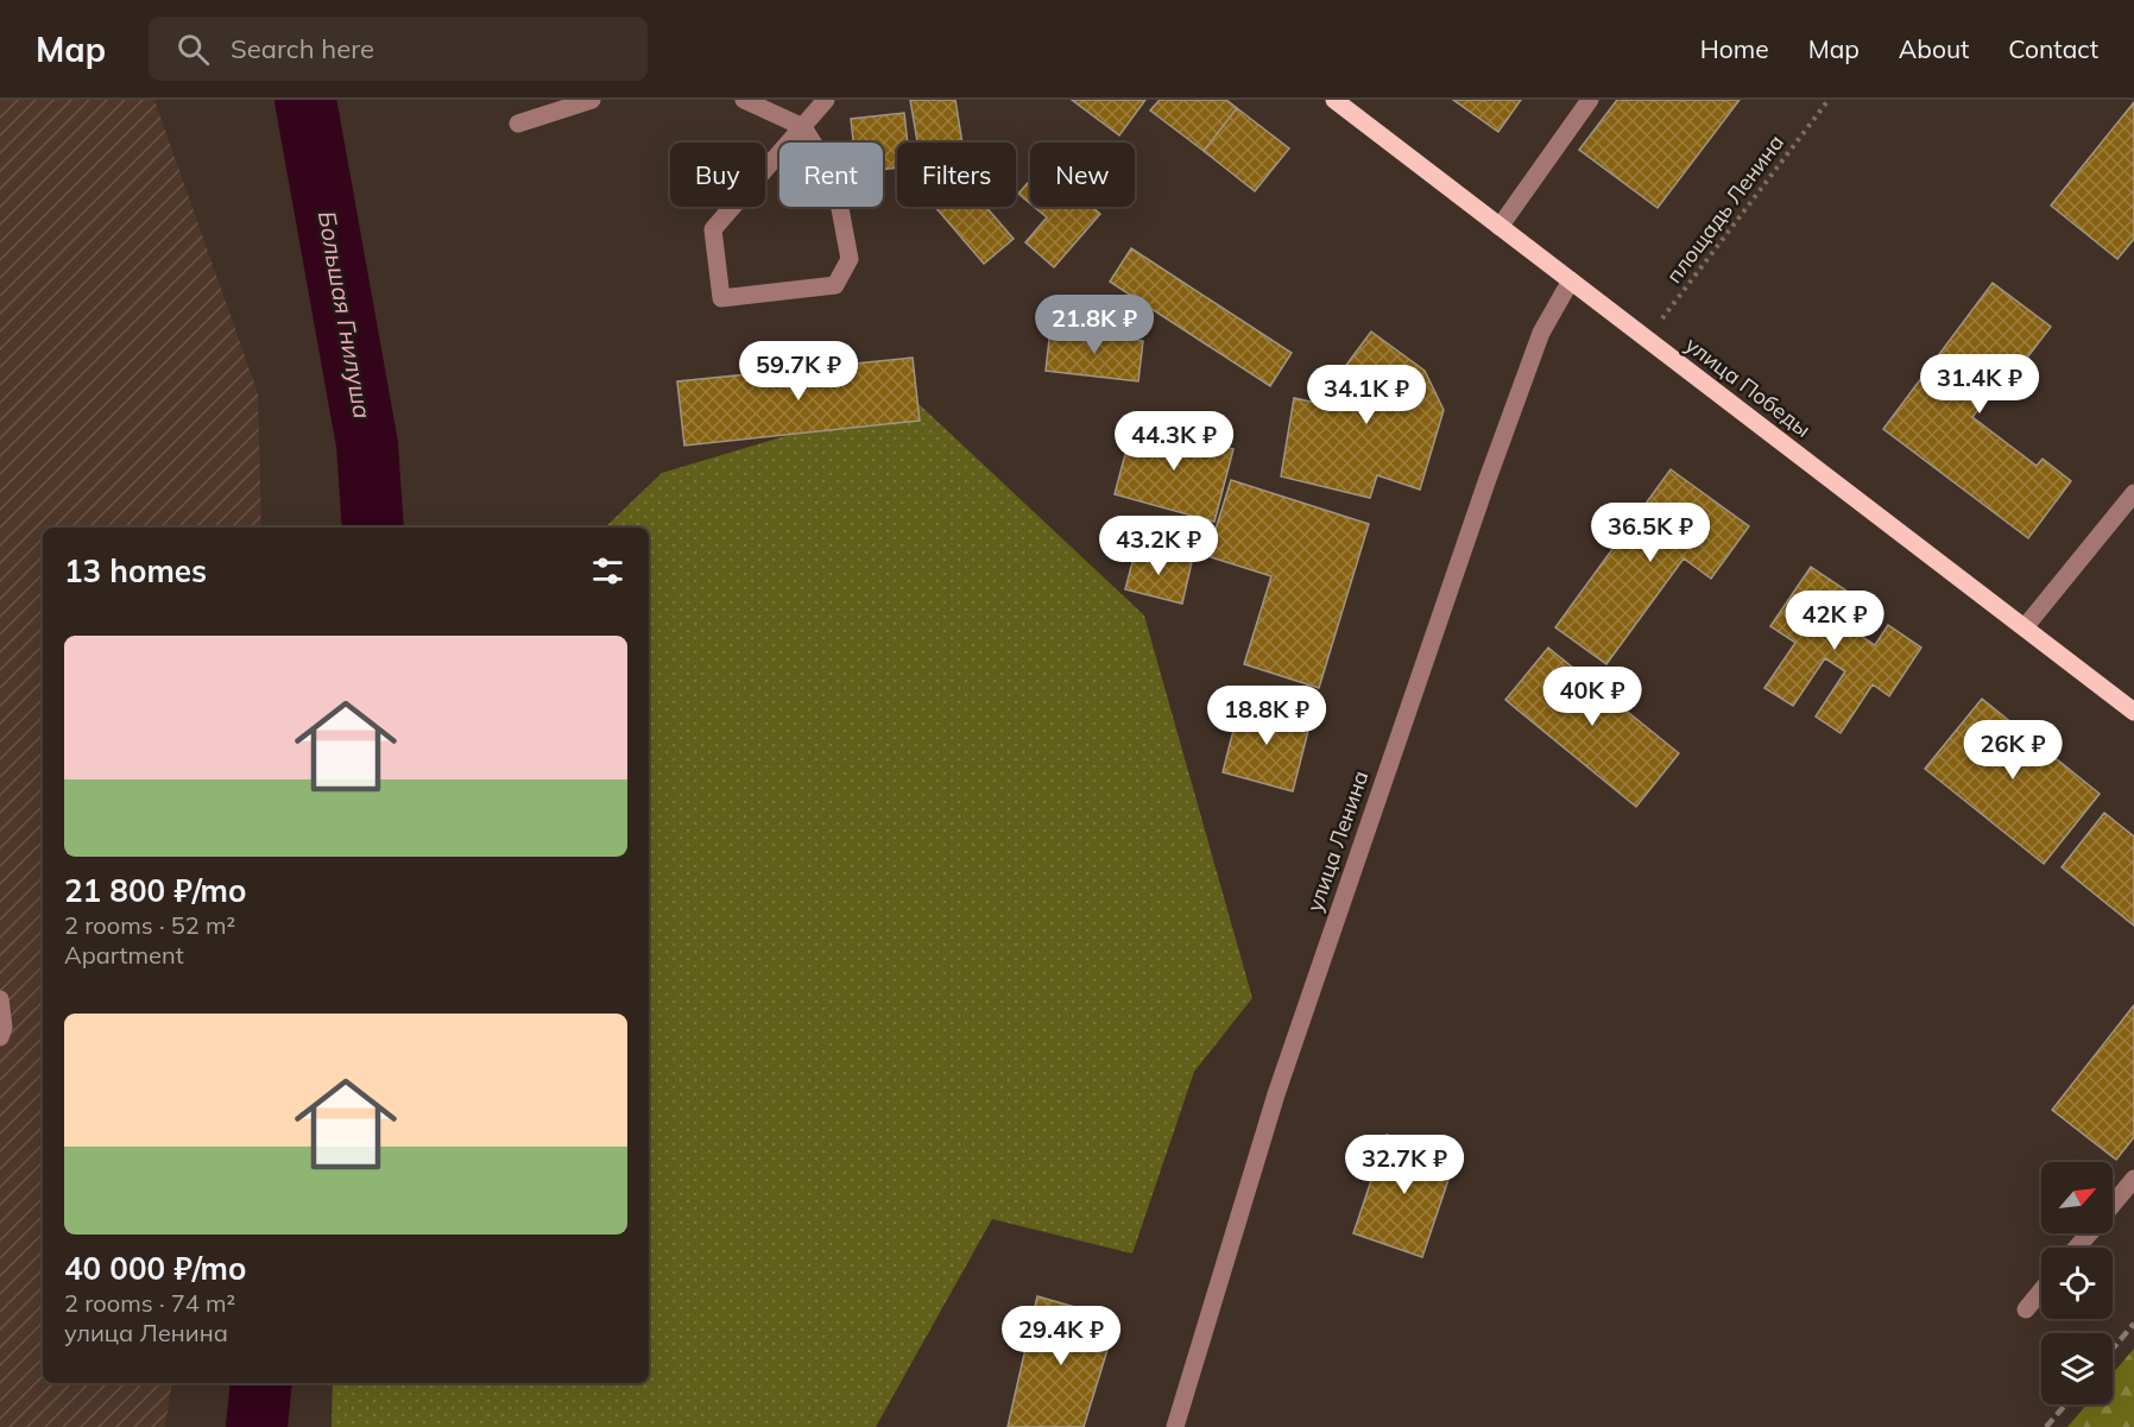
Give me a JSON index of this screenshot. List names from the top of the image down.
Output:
{
  "streets": {
    "main road": ["улица Победы"],
    "street": ["улица Ленина"],
    "path": ["площадь Ленина"]
  },
  "crossings": [
    ["площадь Ленина", "улица Победы"],
    ["улица Победы", "улица Ленина"]
  ],
  "water": ["Большая Гнилуша"],
  "north": "top right",
  "page": {
    "header": "Map",
    "search": "Search here",
    "nav": [
      "Home",
      "Map",
      "About",
      "Contact"
    ],
    "chip": [
      "Buy",
      "Rent",
      "Filters",
      "New"
    ],
    "price": [
      "21.8K ₽",
      "59.7K ₽",
      "31.4K ₽",
      "34.1K ₽",
      "44.3K ₽",
      "36.5K ₽",
      "43.2K ₽",
      "42K ₽",
      "40K ₽",
      "18.8K ₽",
      "26K ₽",
      "32.7K ₽",
      "29.4K ₽"
    ],
    "heading": "13 homes",
    "list": [
      {
        "name": "21 800 ₽/mo",
        "note": "2 rooms · 52 m² · Apartment"
      },
      {
        "name": "40 000 ₽/mo",
        "note": "2 rooms · 74 m² · улица Ленина"
      }
    ]
  }
}
